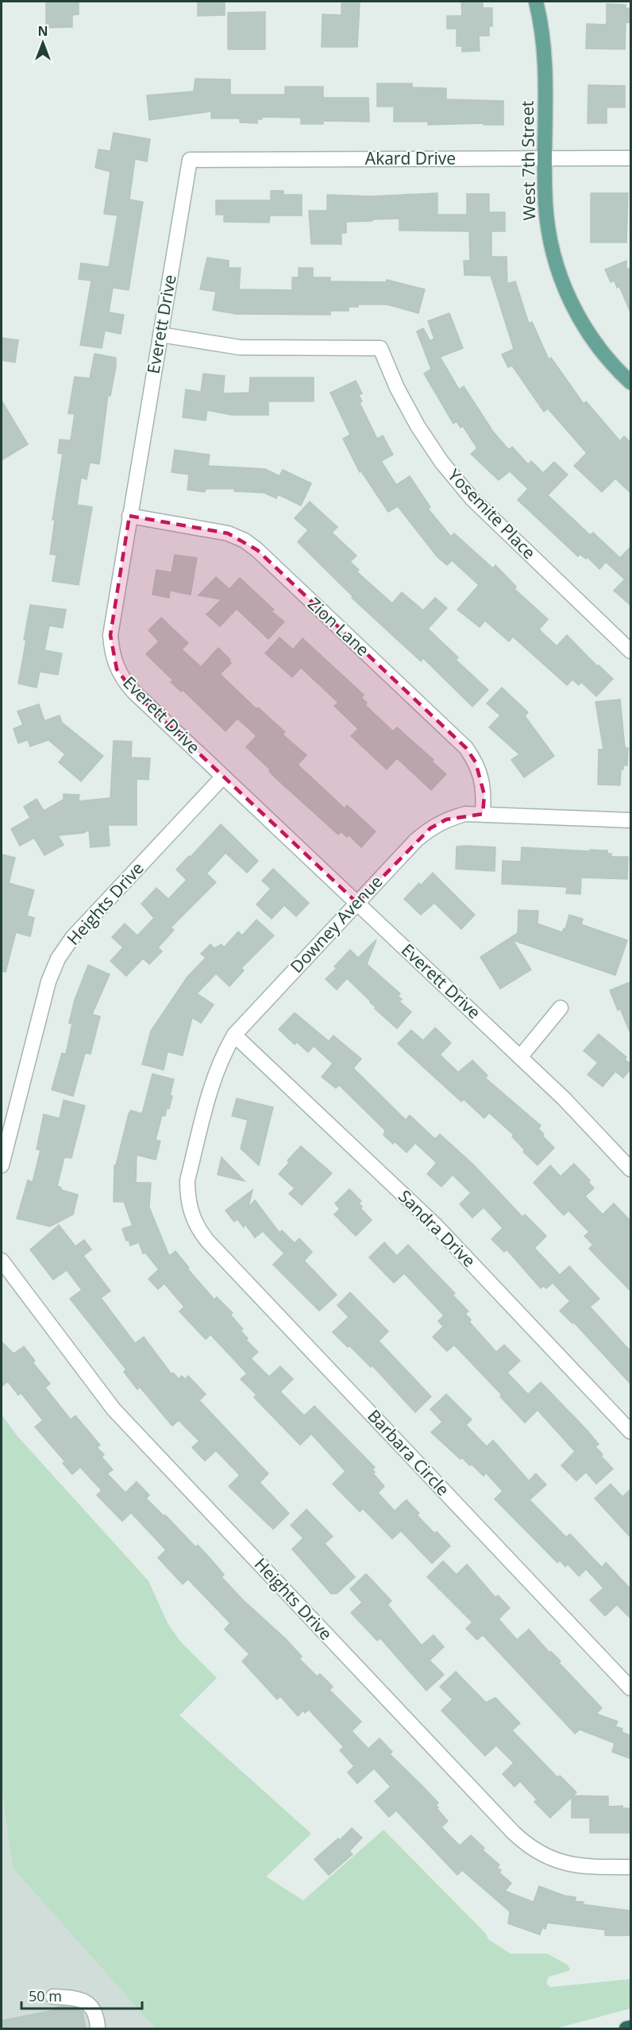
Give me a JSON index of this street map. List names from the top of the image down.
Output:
{
  "streets": {
    "main road": ["West 7th Street"],
    "street": [
      "Akard Drive",
      "Everett Drive",
      "Yosemite Place",
      "Zion Lane",
      "Heights Drive",
      "Downey Avenue",
      "Sandra Drive",
      "Barbara Circle"
    ]
  },
  "crossings": [
    ["Akard Drive", "West 7th Street"],
    ["Akard Drive", "Everett Drive"],
    ["Everett Drive", "Yosemite Place"],
    ["Everett Drive", "Zion Lane"],
    ["Everett Drive", "Heights Drive"],
    ["Everett Drive", "Downey Avenue"],
    ["Zion Lane", "Downey Avenue"],
    ["Downey Avenue", "Sandra Drive"],
    ["Downey Avenue", "Barbara Circle"]
  ],
  "scale_bar": "50 m",
  "north": "top"
}
